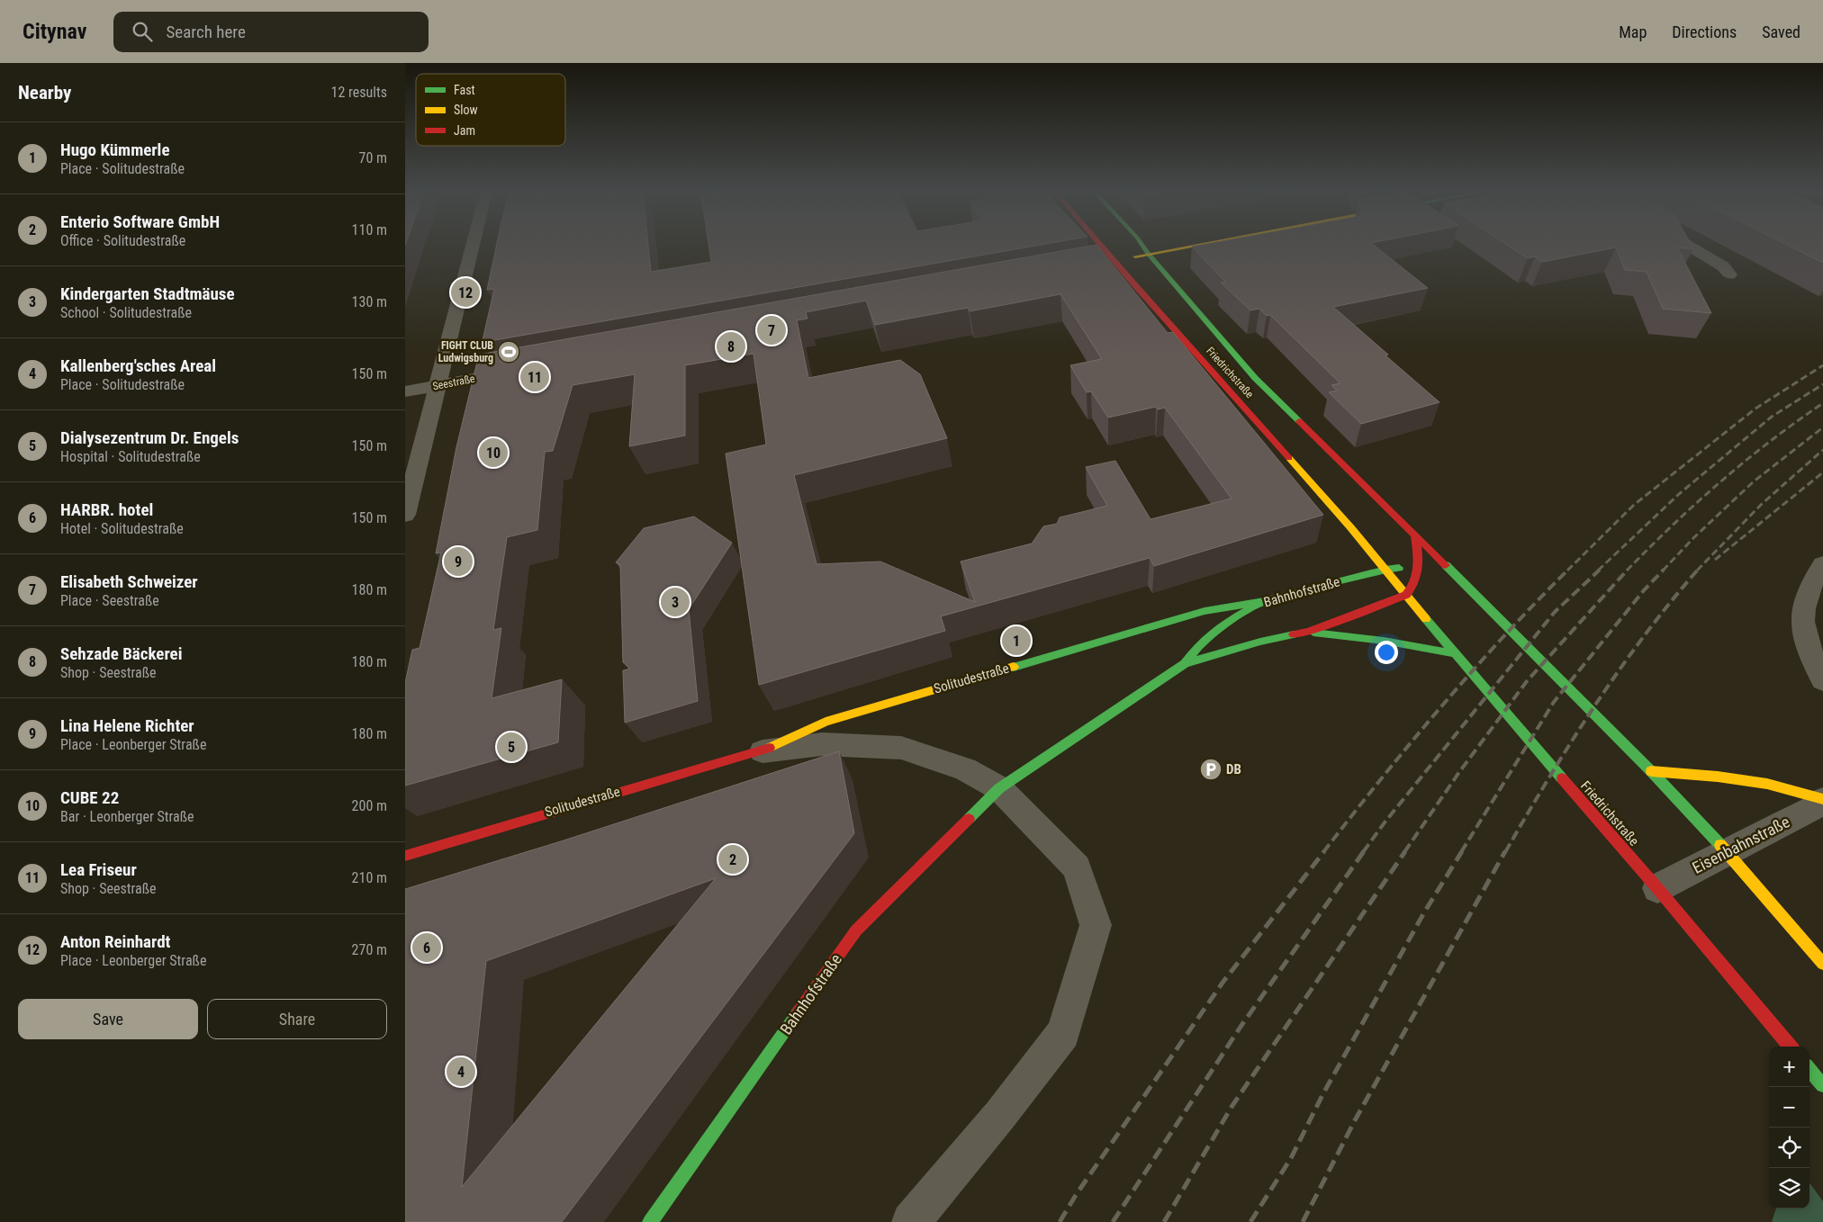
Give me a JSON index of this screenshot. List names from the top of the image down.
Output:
{
  "streets": {
    "main road": ["Friedrichstraße", "Bahnhofstraße", "Solitudestraße"],
    "street": ["Seestraße", "Eisenbahnstraße"]
  },
  "crossings": [
    ["Friedrichstraße", "Bahnhofstraße"],
    ["Friedrichstraße", "Eisenbahnstraße"],
    ["Bahnhofstraße", "Solitudestraße"]
  ],
  "places": {
    "sports": ["FIGHT CLUB Ludwigsburg"],
    "parking": ["DB"]
  },
  "legend": ["Fast", "Slow", "Jam"],
  "page": {
    "header": "Citynav",
    "search": "Search here",
    "nav": ["Map", "Directions", "Saved"],
    "heading": ["Nearby", "12 results"],
    "list": [
      {
        "mark": "1",
        "name": "Hugo Kümmerle",
        "note": "Place · Solitudestraße",
        "value": "70 m"
      },
      {
        "mark": "2",
        "name": "Enterio Software GmbH",
        "note": "Office · Solitudestraße",
        "value": "110 m"
      },
      {
        "mark": "3",
        "name": "Kindergarten Stadtmäuse",
        "note": "School · Solitudestraße",
        "value": "130 m"
      },
      {
        "mark": "4",
        "name": "Kallenberg'sches Areal",
        "note": "Place · Solitudestraße",
        "value": "150 m"
      },
      {
        "mark": "5",
        "name": "Dialysezentrum Dr. Engels",
        "note": "Hospital · Solitudestraße",
        "value": "150 m"
      },
      {
        "mark": "6",
        "name": "HARBR. hotel",
        "note": "Hotel · Solitudestraße",
        "value": "150 m"
      },
      {
        "mark": "7",
        "name": "Elisabeth Schweizer",
        "note": "Place · Seestraße",
        "value": "180 m"
      },
      {
        "mark": "8",
        "name": "Sehzade Bäckerei",
        "note": "Shop · Seestraße",
        "value": "180 m"
      },
      {
        "mark": "9",
        "name": "Lina Helene Richter",
        "note": "Place · Leonberger Straße",
        "value": "180 m"
      },
      {
        "mark": "10",
        "name": "CUBE 22",
        "note": "Bar · Leonberger Straße",
        "value": "200 m"
      },
      {
        "mark": "11",
        "name": "Lea Friseur",
        "note": "Shop · Seestraße",
        "value": "210 m"
      },
      {
        "mark": "12",
        "name": "Anton Reinhardt",
        "note": "Place · Leonberger Straße",
        "value": "270 m"
      }
    ],
    "pins": [
      "12",
      "7",
      "8",
      "11",
      "10",
      "9",
      "3",
      "1",
      "5",
      "2",
      "6",
      "4"
    ],
    "buttons": ["Save", "Share"],
    "map_buttons": ["+", "−"]
  }
}
